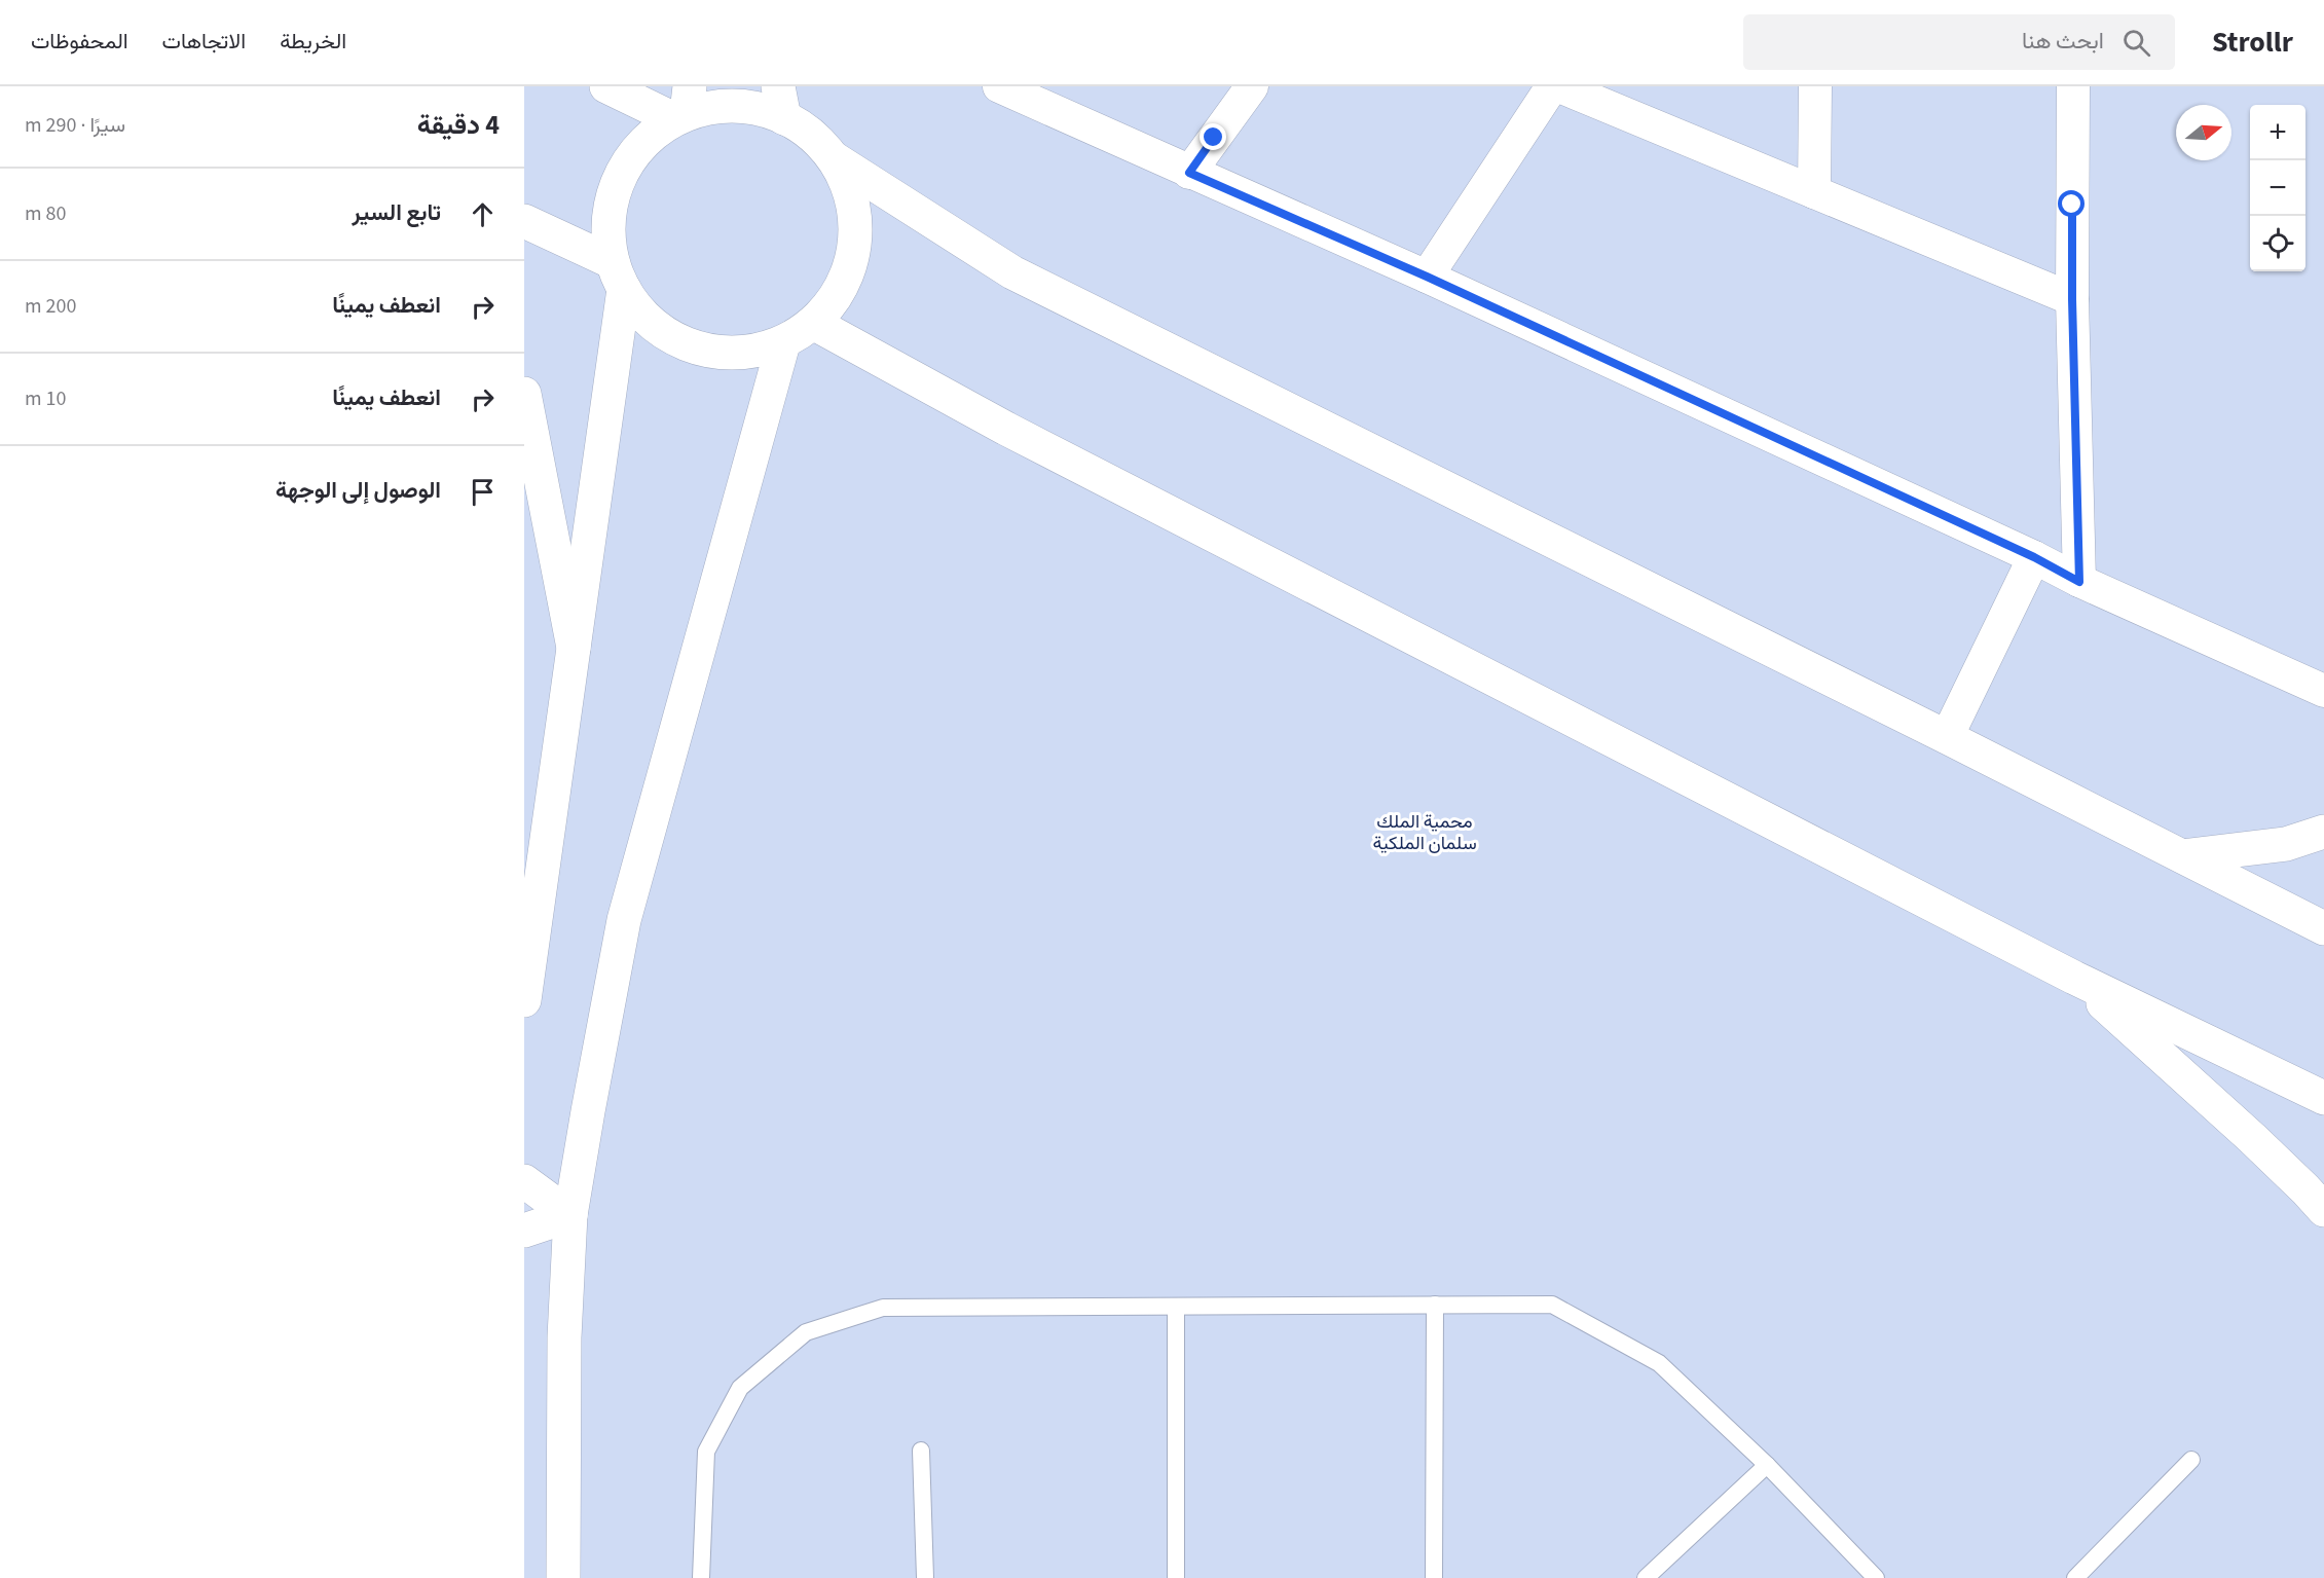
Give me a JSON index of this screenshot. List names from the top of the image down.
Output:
{
  "parks": ["محمية الملك سلمان الملكية"],
  "north": "right",
  "page": {
    "header": "Strollr",
    "search": "ابحث هنا",
    "nav": ["الخريطة", "الاتجاهات", "المحفوظات"],
    "heading": ["4 دقيقة", "سيرًا · 290 m"],
    "map_buttons": ["+", "−"],
    "list": [
      ["تابع السير", "80 m"],
      ["انعطف يمينًا", "200 m"],
      ["انعطف يمينًا", "10 m"],
      "الوصول إلى الوجهة"
    ]
  }
}
